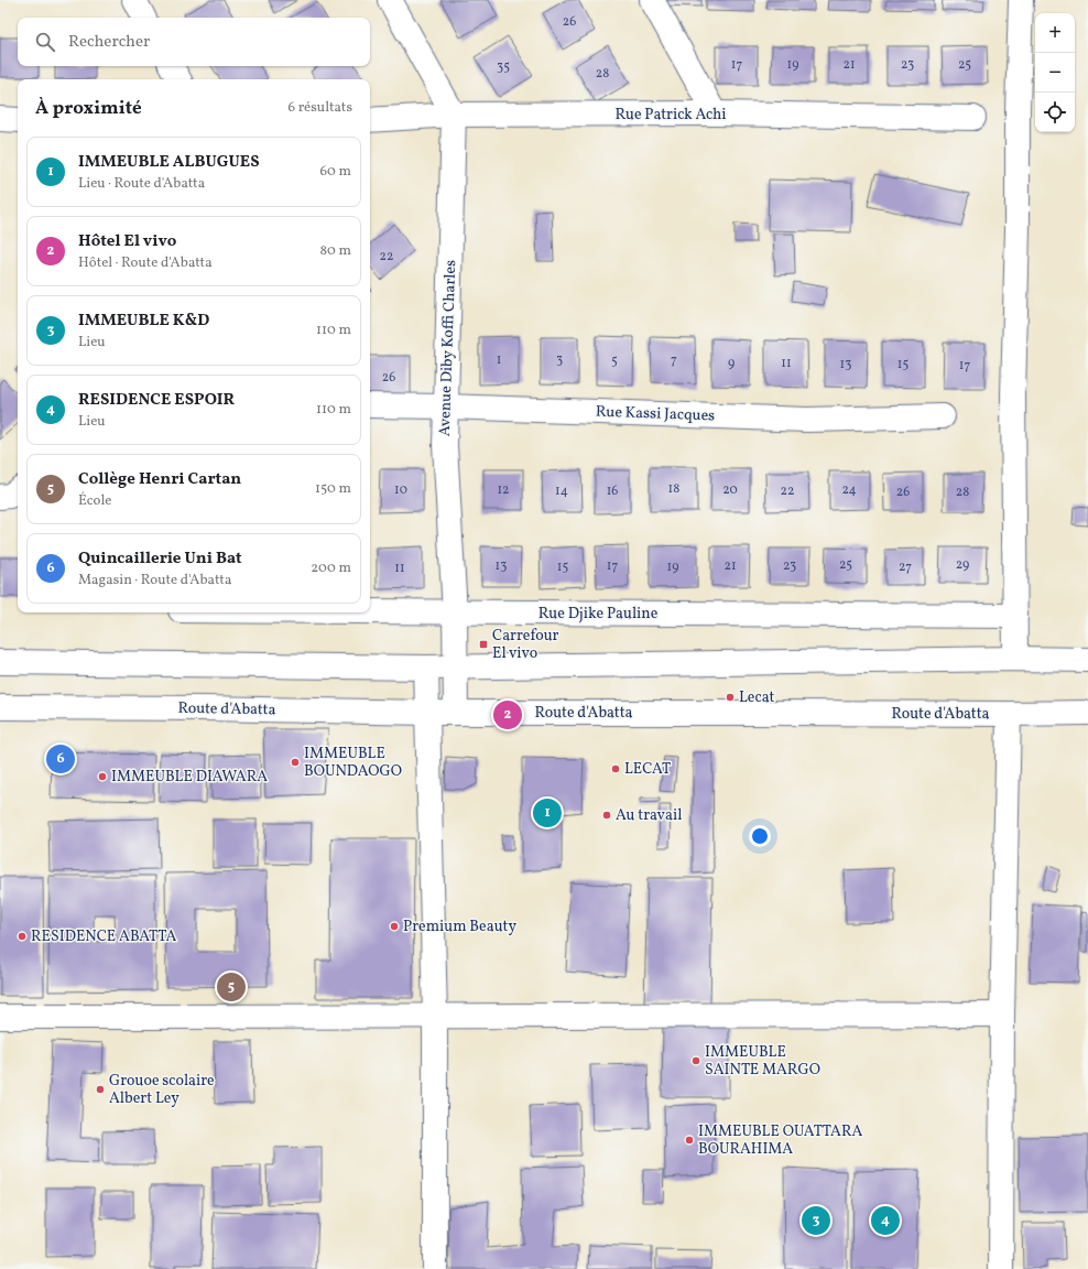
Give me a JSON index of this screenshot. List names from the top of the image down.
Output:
{
  "streets": {
    "street": [
      "Rue Patrick Achi",
      "Avenue Diby Koffi Charles",
      "Rue Kassi Jacques",
      "Rue Djike Pauline",
      "Route d'Abatta"
    ]
  },
  "crossings": [
    ["Rue Patrick Achi", "Avenue Diby Koffi Charles"],
    ["Avenue Diby Koffi Charles", "Rue Kassi Jacques"],
    ["Avenue Diby Koffi Charles", "Rue Djike Pauline"],
    ["Avenue Diby Koffi Charles", "Route d'Abatta"]
  ],
  "places": {
    "transit": ["Carrefour El vivo"],
    "other": [
      "Lecat",
      "IMMEUBLE BOUNDAOGO",
      "LECAT",
      "IMMEUBLE DIAWARA",
      "Au travail",
      "Premium Beauty",
      "RESIDENCE ABATTA",
      "IMMEUBLE SAINTE MARGO",
      "Grouoe scolaire Albert Ley",
      "IMMEUBLE OUATTARA BOURAHIMA"
    ]
  },
  "house_numbers": [
    "26",
    "17",
    "19",
    "21",
    "23",
    "25",
    "35",
    "28",
    "22",
    "1",
    "3",
    "7",
    "5",
    "9",
    "11",
    "13",
    "15",
    "17",
    "26",
    "18",
    "10",
    "12",
    "20",
    "24",
    "14",
    "16",
    "22",
    "26",
    "28",
    "25",
    "29",
    "13",
    "17",
    "21",
    "23",
    "15",
    "19",
    "27",
    "11"
  ],
  "page": {
    "map_buttons": ["+", "−"],
    "search": "Rechercher",
    "heading": ["À proximité", "6 résultats"],
    "list": [
      {
        "mark": "1",
        "name": "IMMEUBLE ALBUGUES",
        "note": "Lieu · Route d'Abatta",
        "value": "60 m"
      },
      {
        "mark": "2",
        "name": "Hôtel El vivo",
        "note": "Hôtel · Route d'Abatta",
        "value": "80 m"
      },
      {
        "mark": "3",
        "name": "IMMEUBLE K&D",
        "note": "Lieu",
        "value": "110 m"
      },
      {
        "mark": "4",
        "name": "RESIDENCE ESPOIR",
        "note": "Lieu",
        "value": "110 m"
      },
      {
        "mark": "5",
        "name": "Collège Henri Cartan",
        "note": "École",
        "value": "150 m"
      },
      {
        "mark": "6",
        "name": "Quincaillerie Uni Bat",
        "note": "Magasin · Route d'Abatta",
        "value": "200 m"
      }
    ],
    "pins": [
      "2",
      "6",
      "1",
      "5",
      "3",
      "4"
    ]
  }
}
